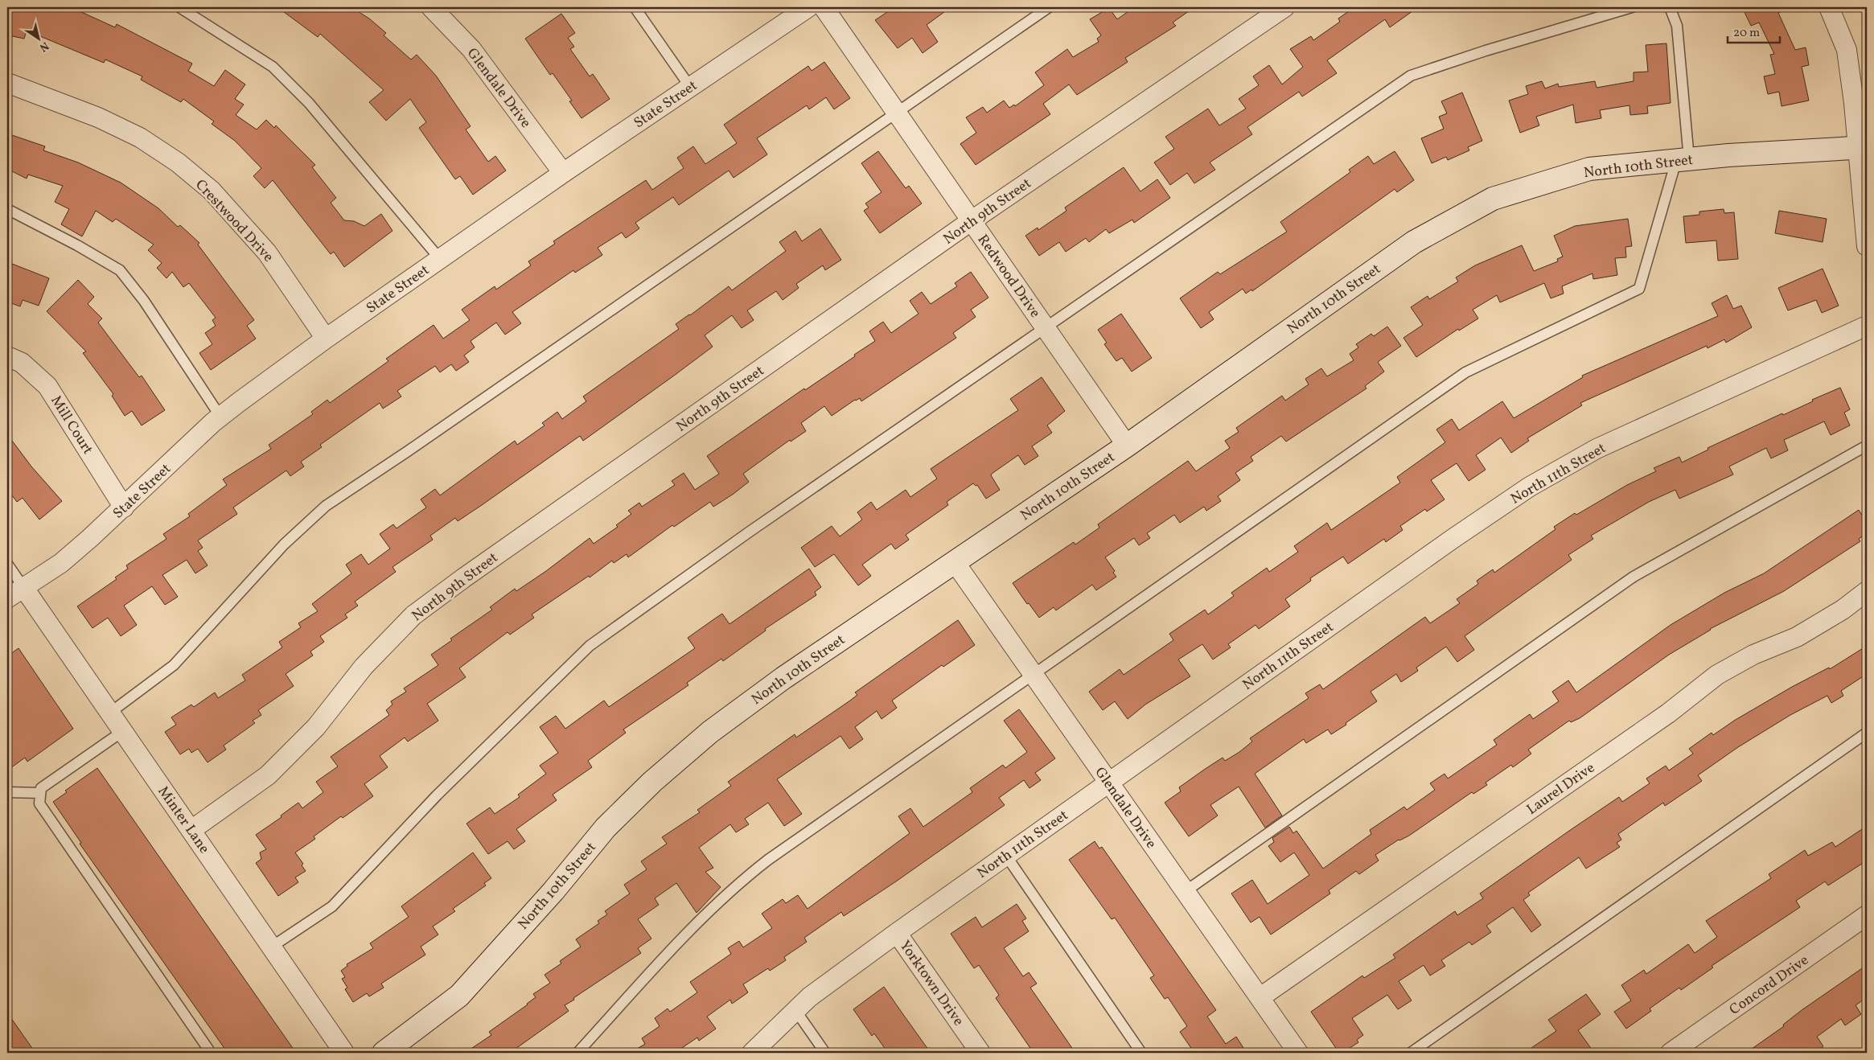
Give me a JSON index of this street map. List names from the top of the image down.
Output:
{
  "streets": {
    "main road": ["North 10th Street"],
    "street": [
      "Glendale Drive",
      "State Street",
      "North 9th Street",
      "Crestwood Drive",
      "Redwood Drive",
      "Mill Court",
      "North 11th Street",
      "Laurel Drive",
      "Minter Lane",
      "Yorktown Drive",
      "Concord Drive"
    ]
  },
  "crossings": [
    ["Glendale Drive", "State Street"],
    ["Glendale Drive", "North 10th Street"],
    ["Glendale Drive", "North 11th Street"],
    ["Glendale Drive", "Laurel Drive"],
    ["State Street", "Crestwood Drive"],
    ["State Street", "Mill Court"],
    ["State Street", "Minter Lane"],
    ["North 10th Street", "Redwood Drive"],
    ["North 9th Street", "Redwood Drive"],
    ["North 9th Street", "Minter Lane"],
    ["North 11th Street", "Yorktown Drive"]
  ],
  "scale_bar": "20 m",
  "north": "bottom right"
}
